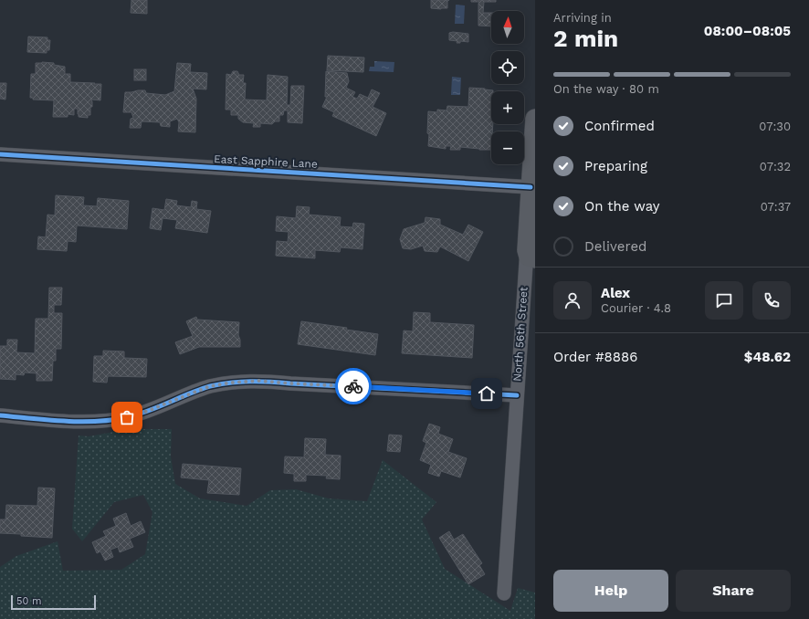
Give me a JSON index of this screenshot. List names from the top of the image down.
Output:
{
  "streets": {
    "street": ["East Sapphire Lane", "North 56th Street"]
  },
  "crossings": [
    ["East Sapphire Lane", "North 56th Street"]
  ],
  "scale_bar": "50 m",
  "north": "top",
  "page": {
    "heading": ["2 min", "Arriving in", "08:00–08:05"],
    "panel": [
      "Alex",
      "Courier · 4.8",
      "Order #8886",
      "$48.62"
    ],
    "map_buttons": ["+", "−"],
    "bar": "On the way · 80 m",
    "list": [
      ["Confirmed", "07:30"],
      ["Preparing", "07:32"],
      ["On the way", "07:37"],
      "Delivered"
    ],
    "buttons": ["Help", "Share"],
    "scale": "50 m"
  }
}
